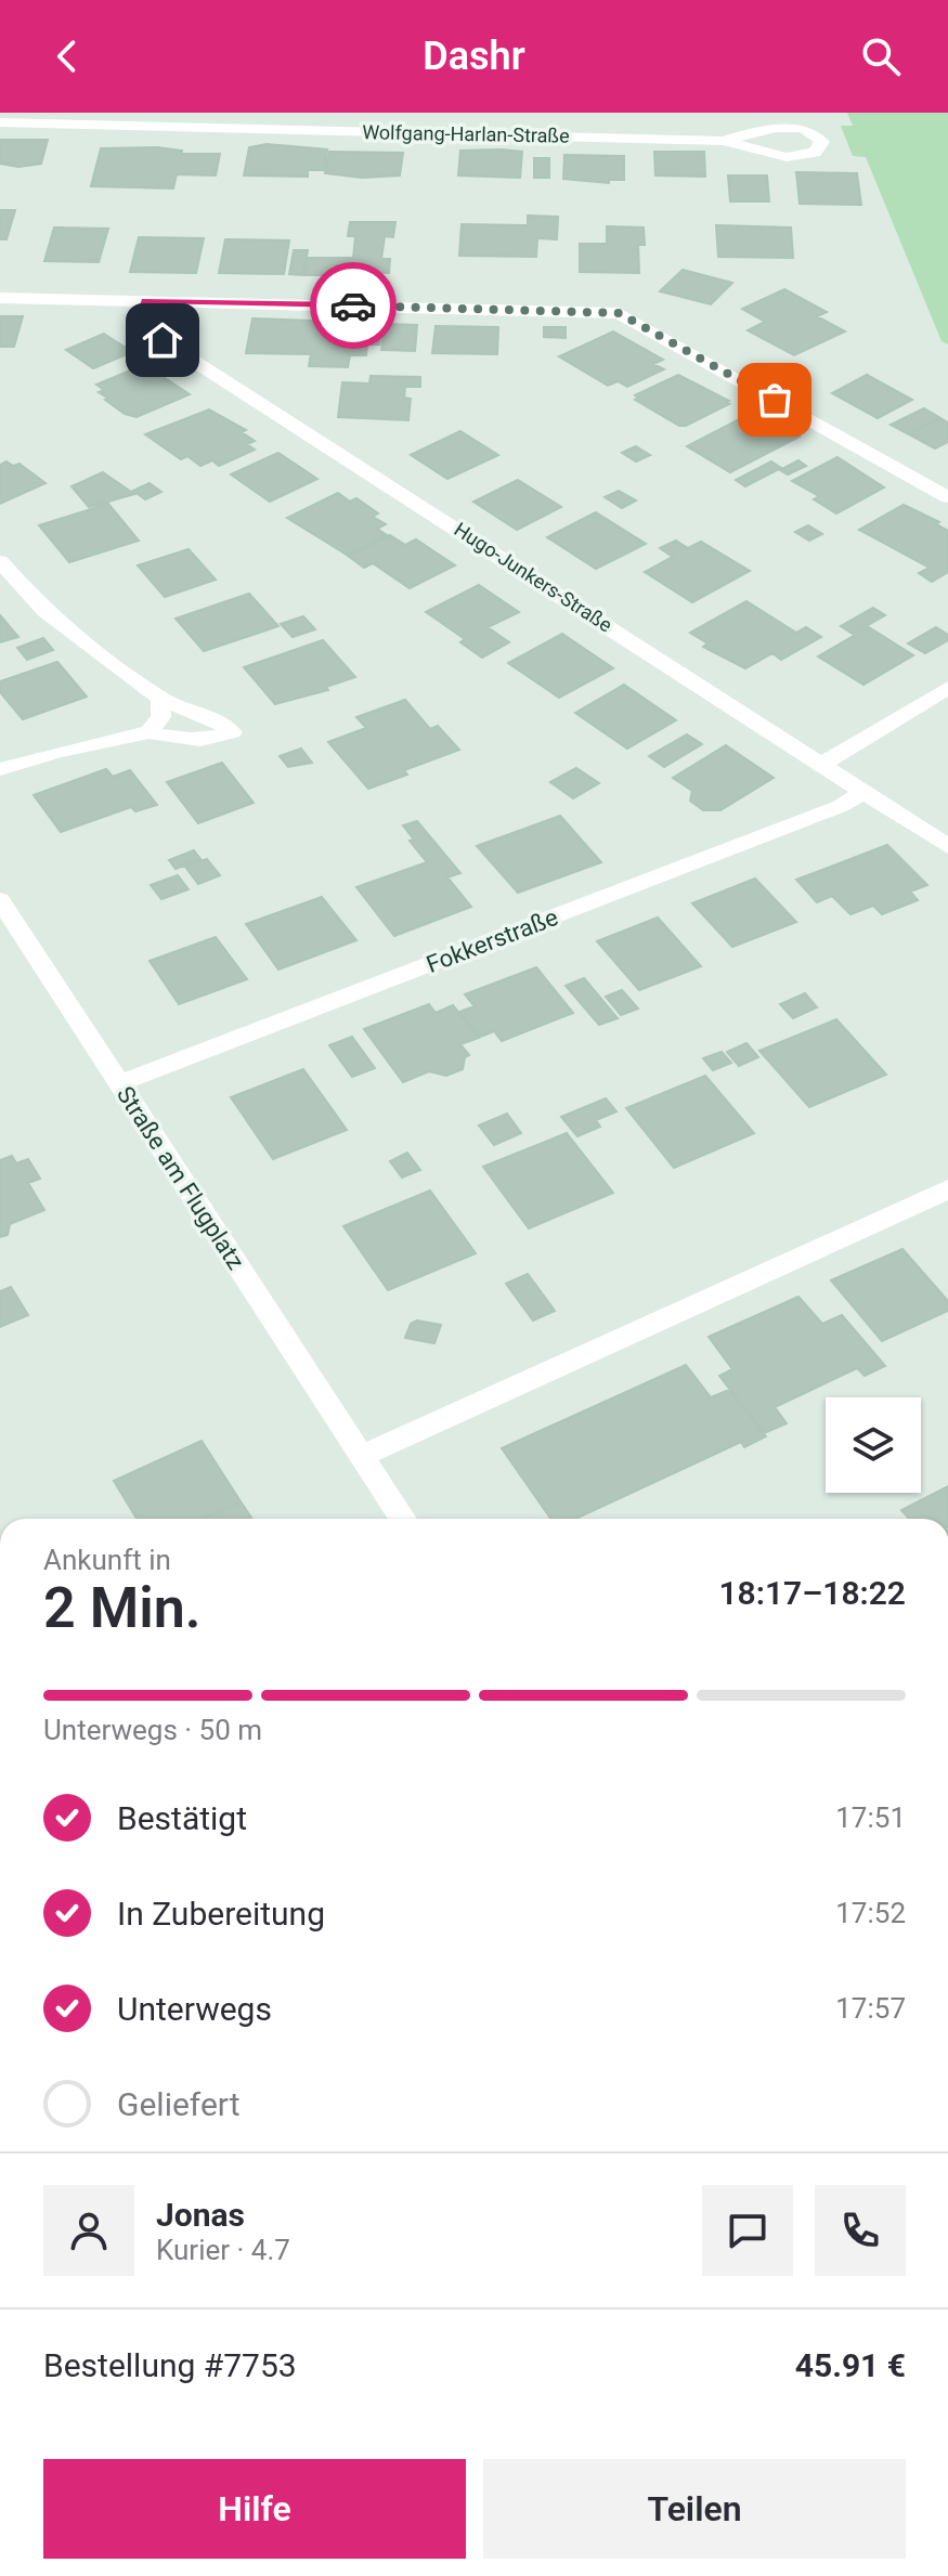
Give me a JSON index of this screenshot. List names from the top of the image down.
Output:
{
  "streets": {
    "street": [
      "Wolfgang-Harlan-Straße",
      "Hugo-Junkers-Straße",
      "Fokkerstraße",
      "Straße am Flugplatz"
    ]
  },
  "crossings": [
    ["Hugo-Junkers-Straße", "Fokkerstraße"],
    ["Fokkerstraße", "Straße am Flugplatz"]
  ],
  "page": {
    "header": "Dashr",
    "heading": ["2 Min.", "Ankunft in", "18:17–18:22"],
    "panel": [
      "Jonas",
      "Kurier · 4.7",
      "Bestellung #7753",
      "45.91 €"
    ],
    "bar": "Unterwegs · 50 m",
    "list": [
      ["Bestätigt", "17:51"],
      ["In Zubereitung", "17:52"],
      ["Unterwegs", "17:57"],
      "Geliefert"
    ],
    "buttons": ["Hilfe", "Teilen"]
  }
}
